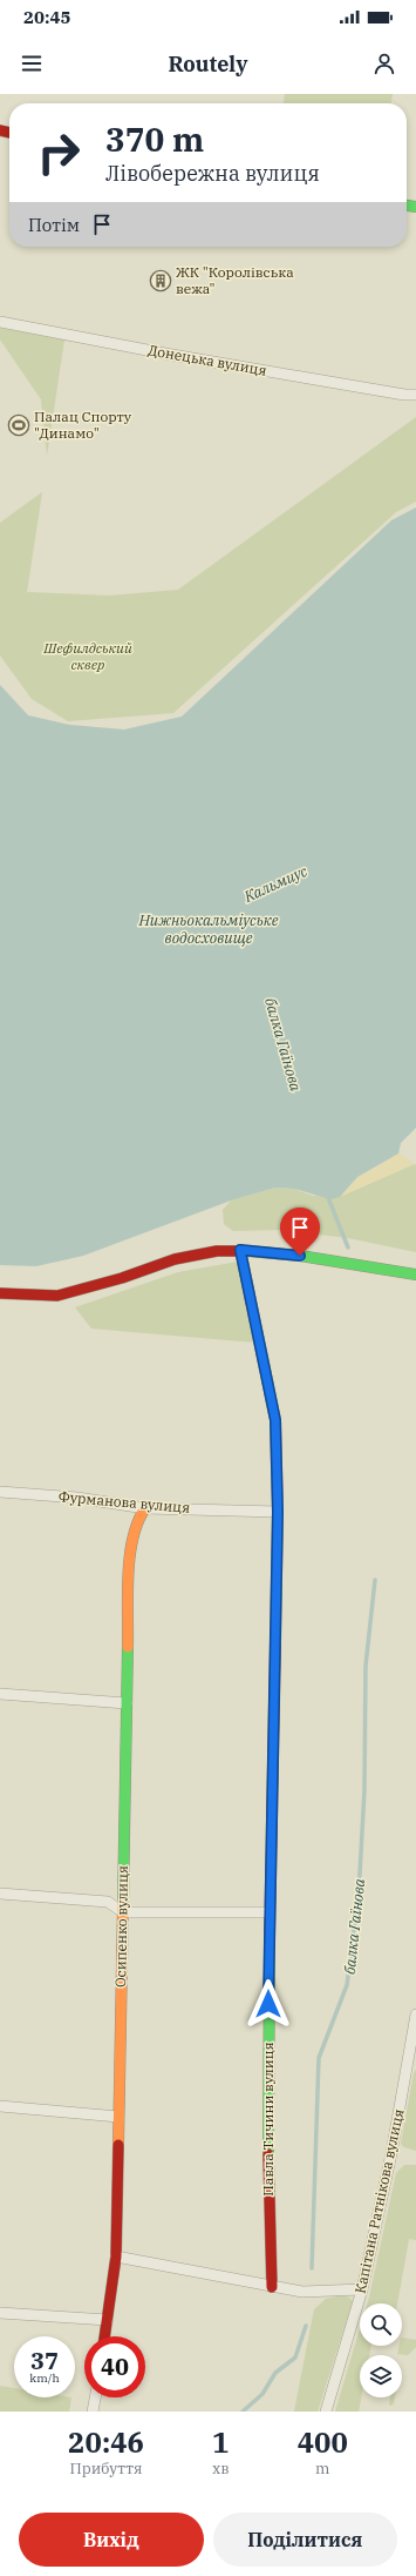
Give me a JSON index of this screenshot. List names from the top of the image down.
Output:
{
  "streets": {
    "street": [
      "Донецька вулиця",
      "Фурманова вулиця",
      "Осипенко вулиця",
      "Павла Тичини вулиця",
      "Капітана Ратнікова вулиця"
    ]
  },
  "crossings": [
    ["Фурманова вулиця", "Осипенко вулиця"],
    ["Фурманова вулиця", "Павла Тичини вулиця"]
  ],
  "water": ["Кальмиус", "Нижньокальміуське водосховище", "балка Гаїнова"],
  "parks": ["Шефилдський сквер"],
  "places": {
    "building": ["ЖК \"Королівська вежа\""],
    "sports": ["Палац Спорту \"Динамо\""]
  },
  "page": {
    "status": "20:45",
    "header": "Routely",
    "turn": ["370 m", "Лівобережна вулиця"],
    "then": "Потім",
    "speed": "37 km/h",
    "limit": "40",
    "eta": [
      "20:46",
      "Прибуття",
      "1",
      "хв",
      "400",
      "m"
    ],
    "buttons": ["Вихід", "Поділитися"]
  }
}
